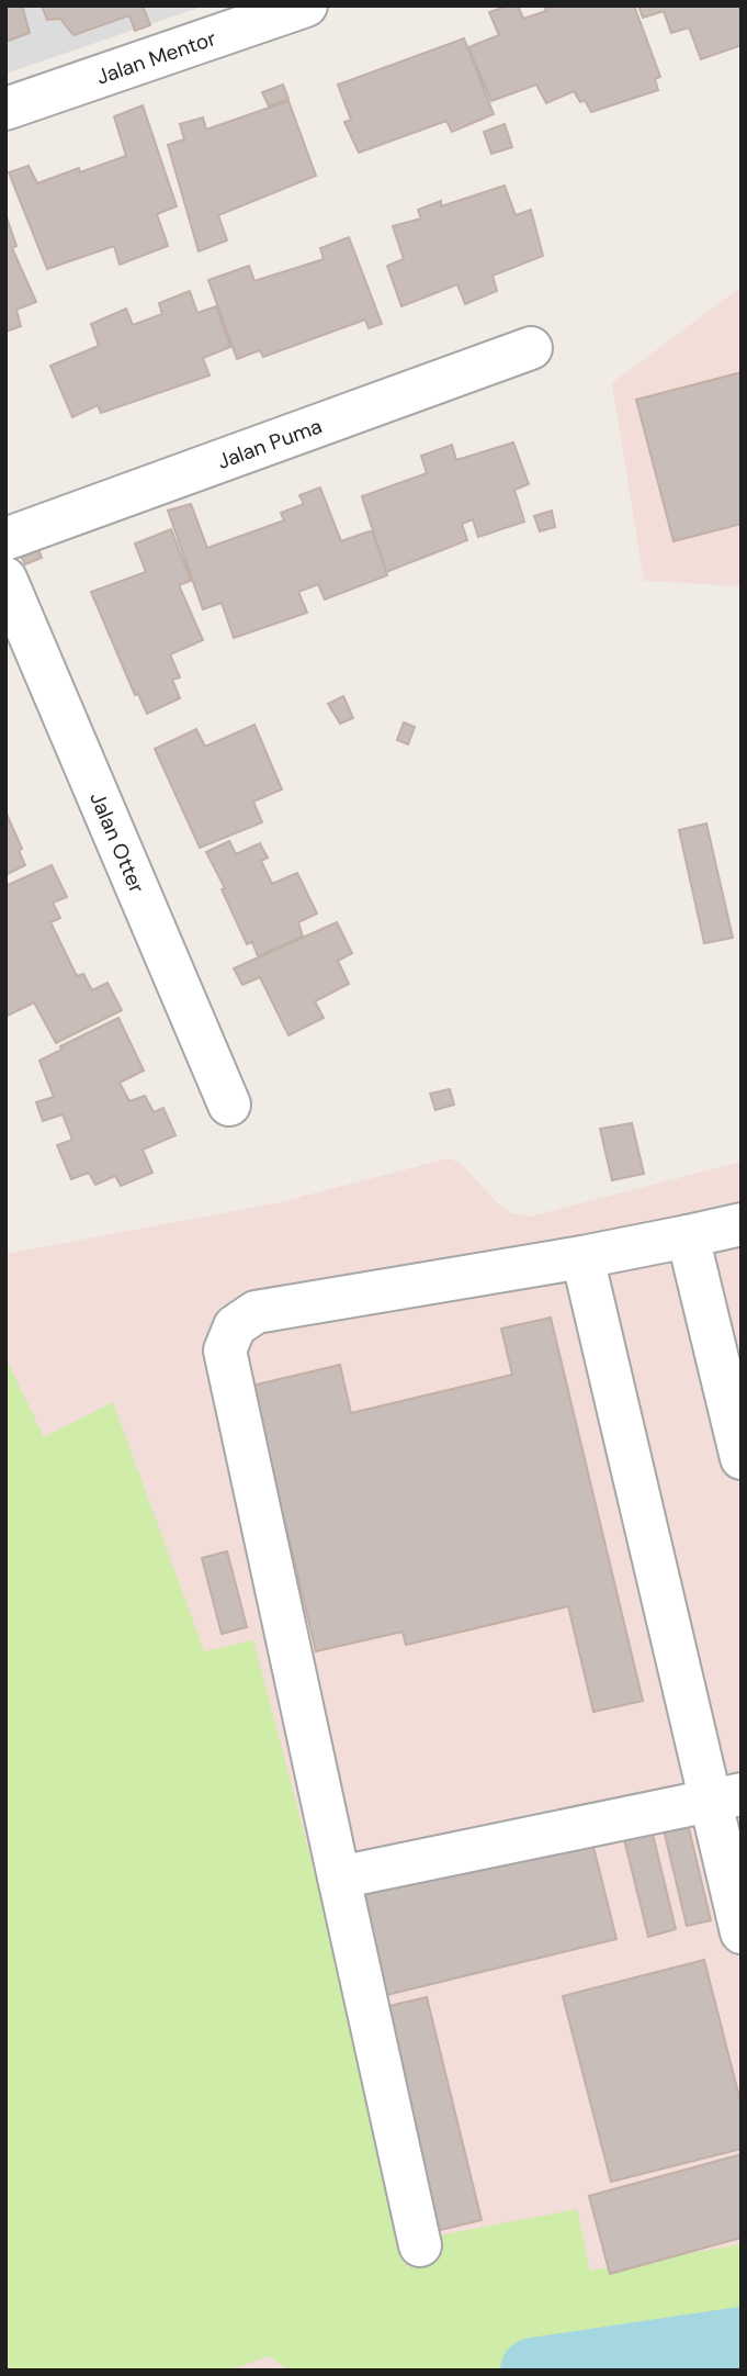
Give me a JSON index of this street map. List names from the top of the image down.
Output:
{
  "streets": {
    "street": ["Jalan Mentor", "Jalan Puma", "Jalan Otter"]
  }
}
